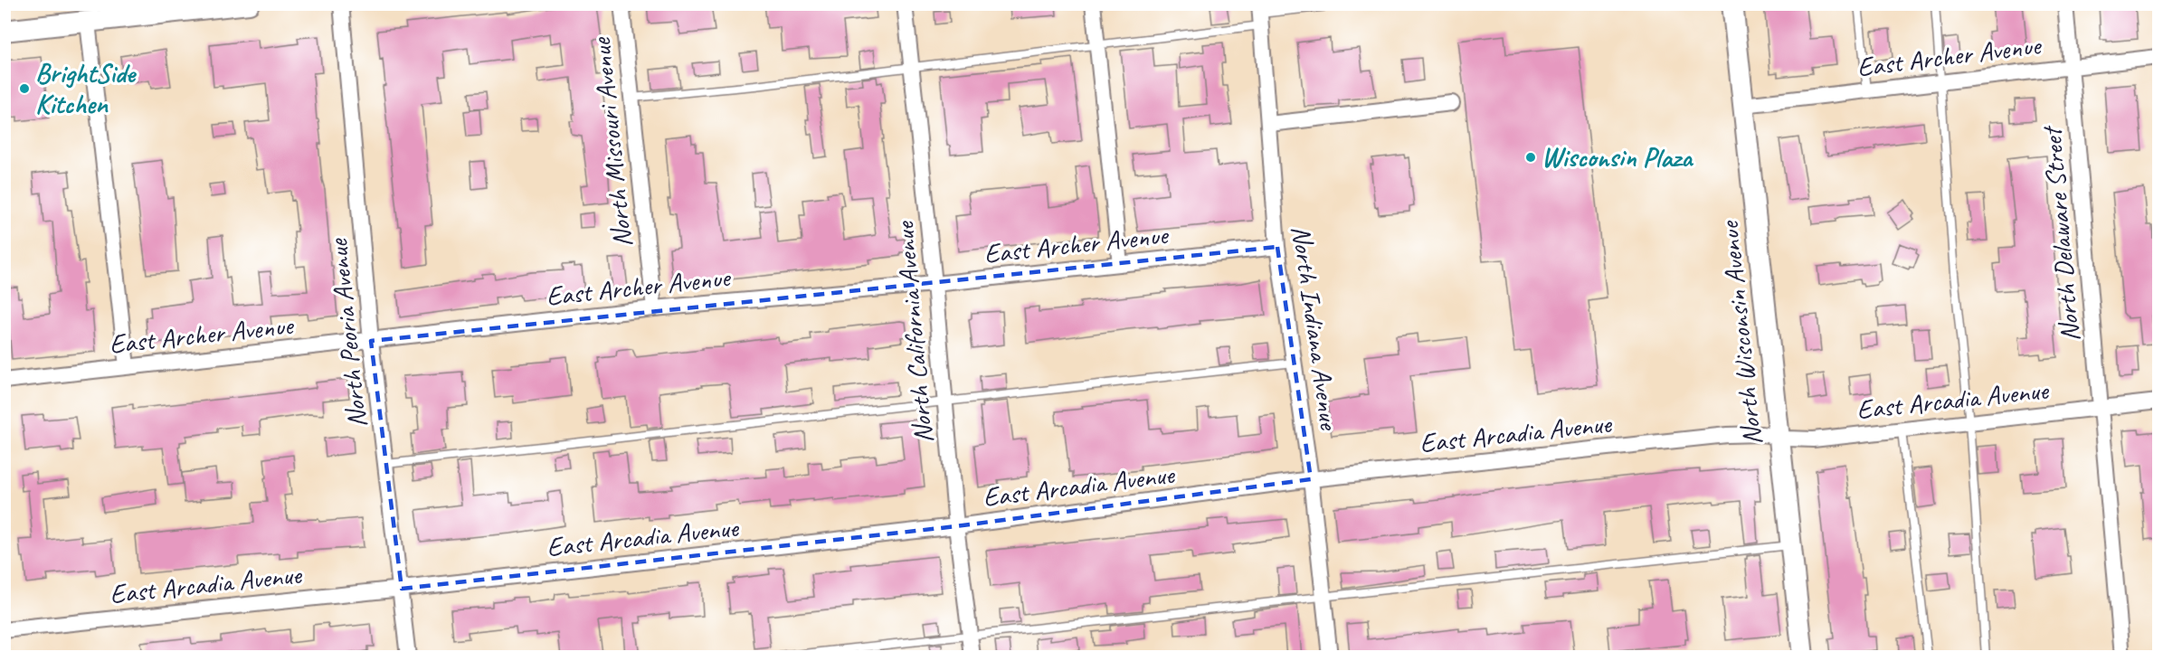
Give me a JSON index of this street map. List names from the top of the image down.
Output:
{
  "streets": {
    "street": [
      "East Archer Avenue",
      "North Missouri Avenue",
      "North Delaware Street",
      "North Indiana Avenue",
      "North California Avenue",
      "North Peoria Avenue",
      "North Wisconsin Avenue",
      "East Arcadia Avenue"
    ]
  },
  "crossings": [
    ["East Archer Avenue", "North Missouri Avenue"],
    ["East Archer Avenue", "North Delaware Street"],
    ["East Archer Avenue", "North Indiana Avenue"],
    ["East Archer Avenue", "North California Avenue"],
    ["East Archer Avenue", "North Peoria Avenue"],
    ["East Archer Avenue", "North Wisconsin Avenue"],
    ["North Delaware Street", "East Arcadia Avenue"],
    ["North Indiana Avenue", "East Arcadia Avenue"],
    ["North California Avenue", "East Arcadia Avenue"],
    ["North Peoria Avenue", "East Arcadia Avenue"],
    ["North Wisconsin Avenue", "East Arcadia Avenue"]
  ],
  "places": ["BrightSide Kitchen", "Wisconsin Plaza"]
}
